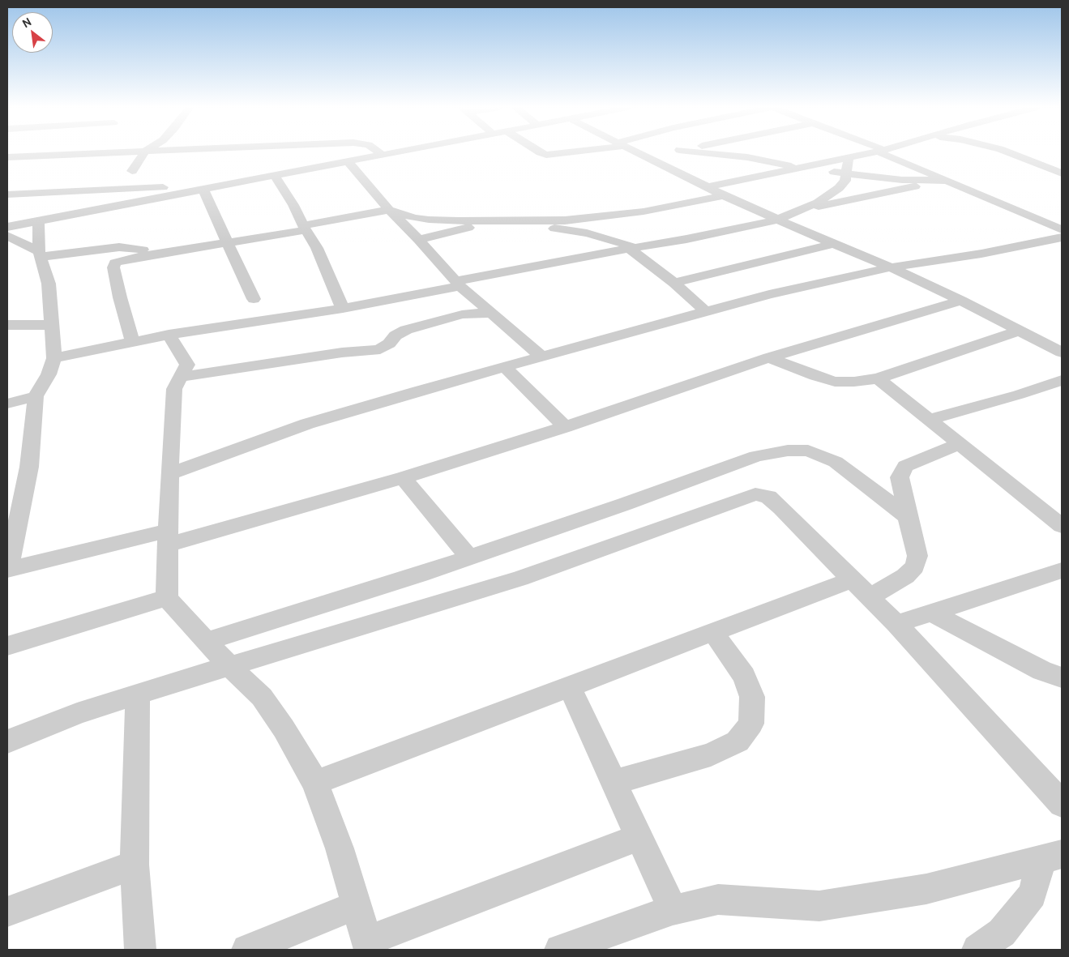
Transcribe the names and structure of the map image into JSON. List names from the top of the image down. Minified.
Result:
{"north":"top left"}
